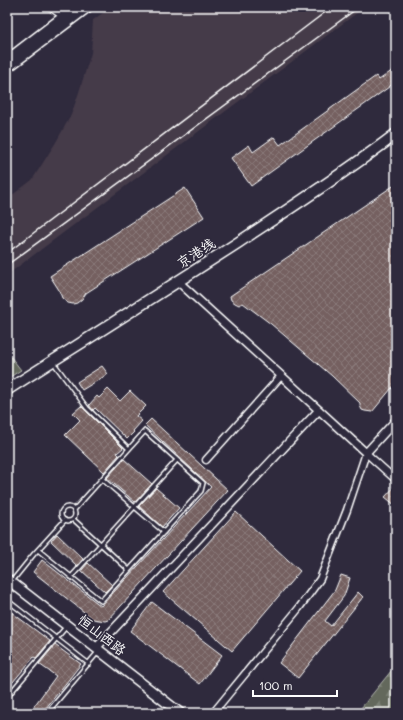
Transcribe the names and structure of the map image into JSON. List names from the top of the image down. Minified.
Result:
{"streets":{"highway":["京港线"],"main road":["恒山西路"]},"scale_bar":"100 m"}
